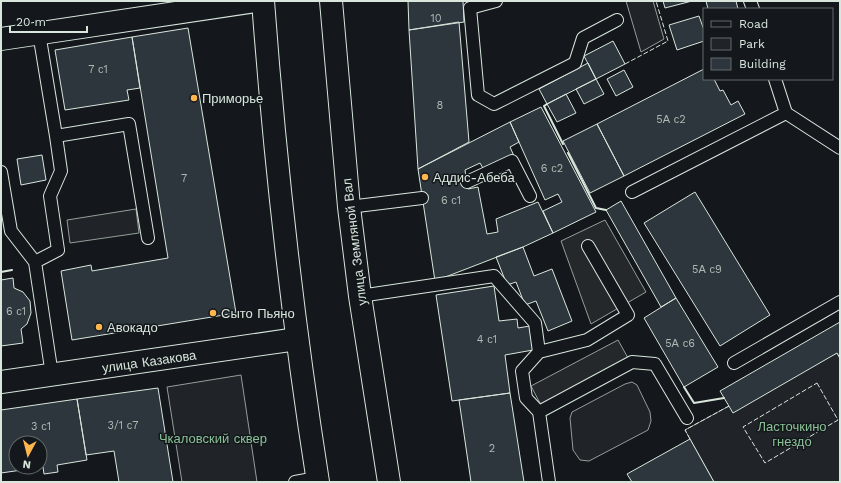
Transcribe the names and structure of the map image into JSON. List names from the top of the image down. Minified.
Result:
{"streets":{"main road":["улица Земляной Вал","улица Казакова"]},"parks":["Ласточкино гнездо","Чкаловский сквер"],"places":["Приморье","Аддис-Абеба","Сыто Пьяно","Авокадо"],"house_numbers":["10","7 с1","8","5А с2","6 с2","7","6 с1","5А с9","6 с1","4 с1","5А с6","3/1 с7","3 с1","2"],"legend":["Road","Park","Building"],"scale_bar":"20 m","north":"bottom"}
